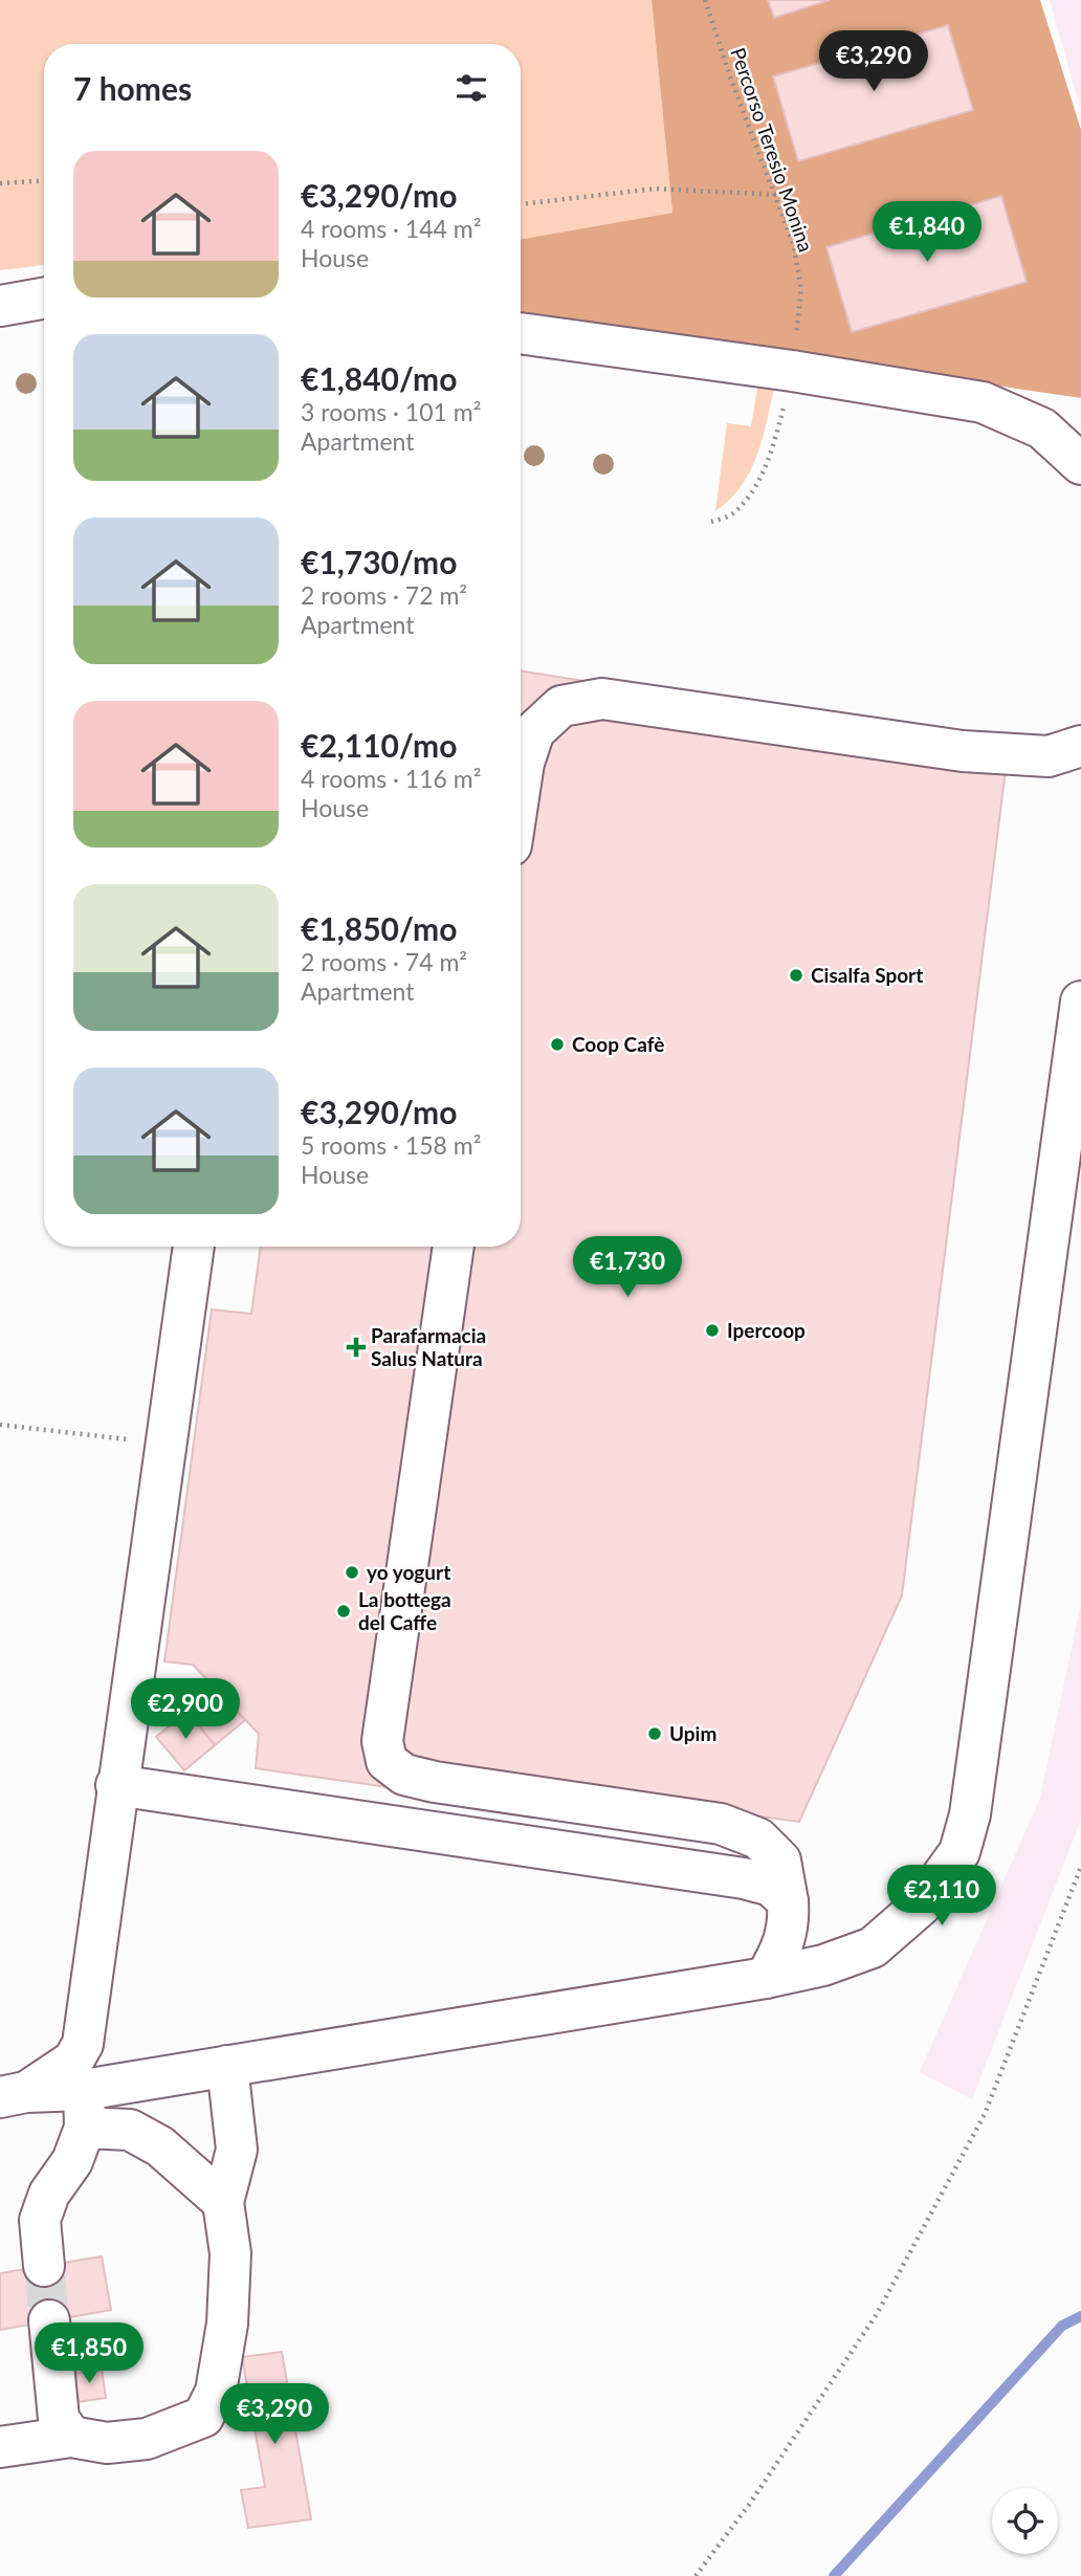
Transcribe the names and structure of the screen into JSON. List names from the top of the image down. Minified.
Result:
{"streets":{"path":["Percorso Teresio Monina"]},"places":{"other":["Cisalfa Sport","Coop Cafè","Ipercoop","yo yogurt","La bottega del Caffe","Upim"],"health":["Parafarmacia Salus Natura"]},"page":{"price":["€3,290","€1,840","€1,730","€2,900","€2,110","€1,850","€3,290"],"heading":"7 homes","list":[{"name":"€3,290/mo","note":"4 rooms · 144 m² · House"},{"name":"€1,840/mo","note":"3 rooms · 101 m² · Apartment"},{"name":"€1,730/mo","note":"2 rooms · 72 m² · Apartment"},{"name":"€2,110/mo","note":"4 rooms · 116 m² · House"},{"name":"€1,850/mo","note":"2 rooms · 74 m² · Apartment"},{"name":"€3,290/mo","note":"5 rooms · 158 m² · House"}]}}
